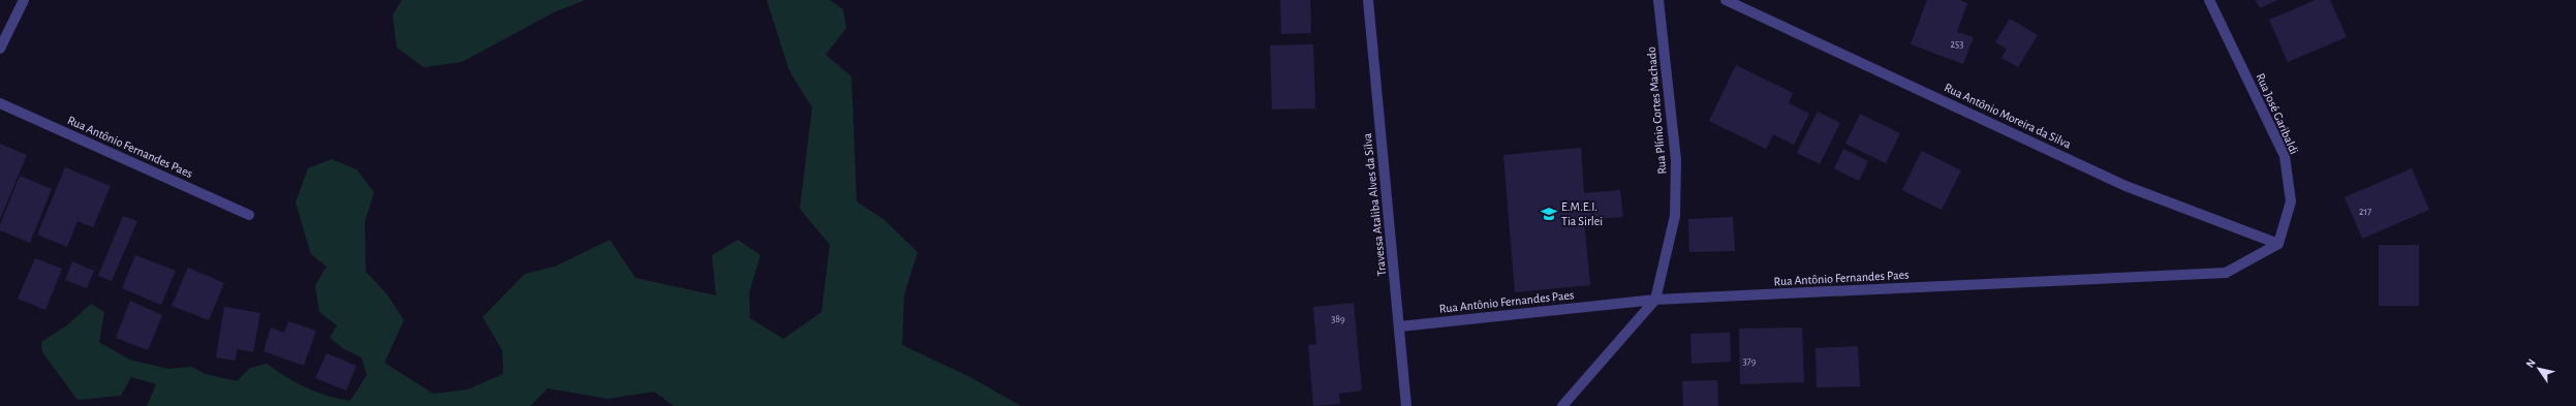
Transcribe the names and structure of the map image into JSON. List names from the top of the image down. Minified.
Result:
{"streets":{"street":["Rua Plínio Cortes Machado","Rua José Garibaldi","Rua Antônio Moreira da Silva","Rua Antônio Fernandes Paes","Travessa Ataliba Alves da Silva"]},"crossings":[["Rua Plínio Cortes Machado","Rua Antônio Fernandes Paes"],["Rua José Garibaldi","Rua Antônio Moreira da Silva"],["Rua José Garibaldi","Rua Antônio Fernandes Paes"],["Rua Antônio Moreira da Silva","Rua Antônio Fernandes Paes"],["Rua Antônio Fernandes Paes","Travessa Ataliba Alves da Silva"]],"places":{"school or university":["E.M.E.I. Tia Sirlei"]},"house_numbers":["253","217","389","379"],"north":"top left"}
